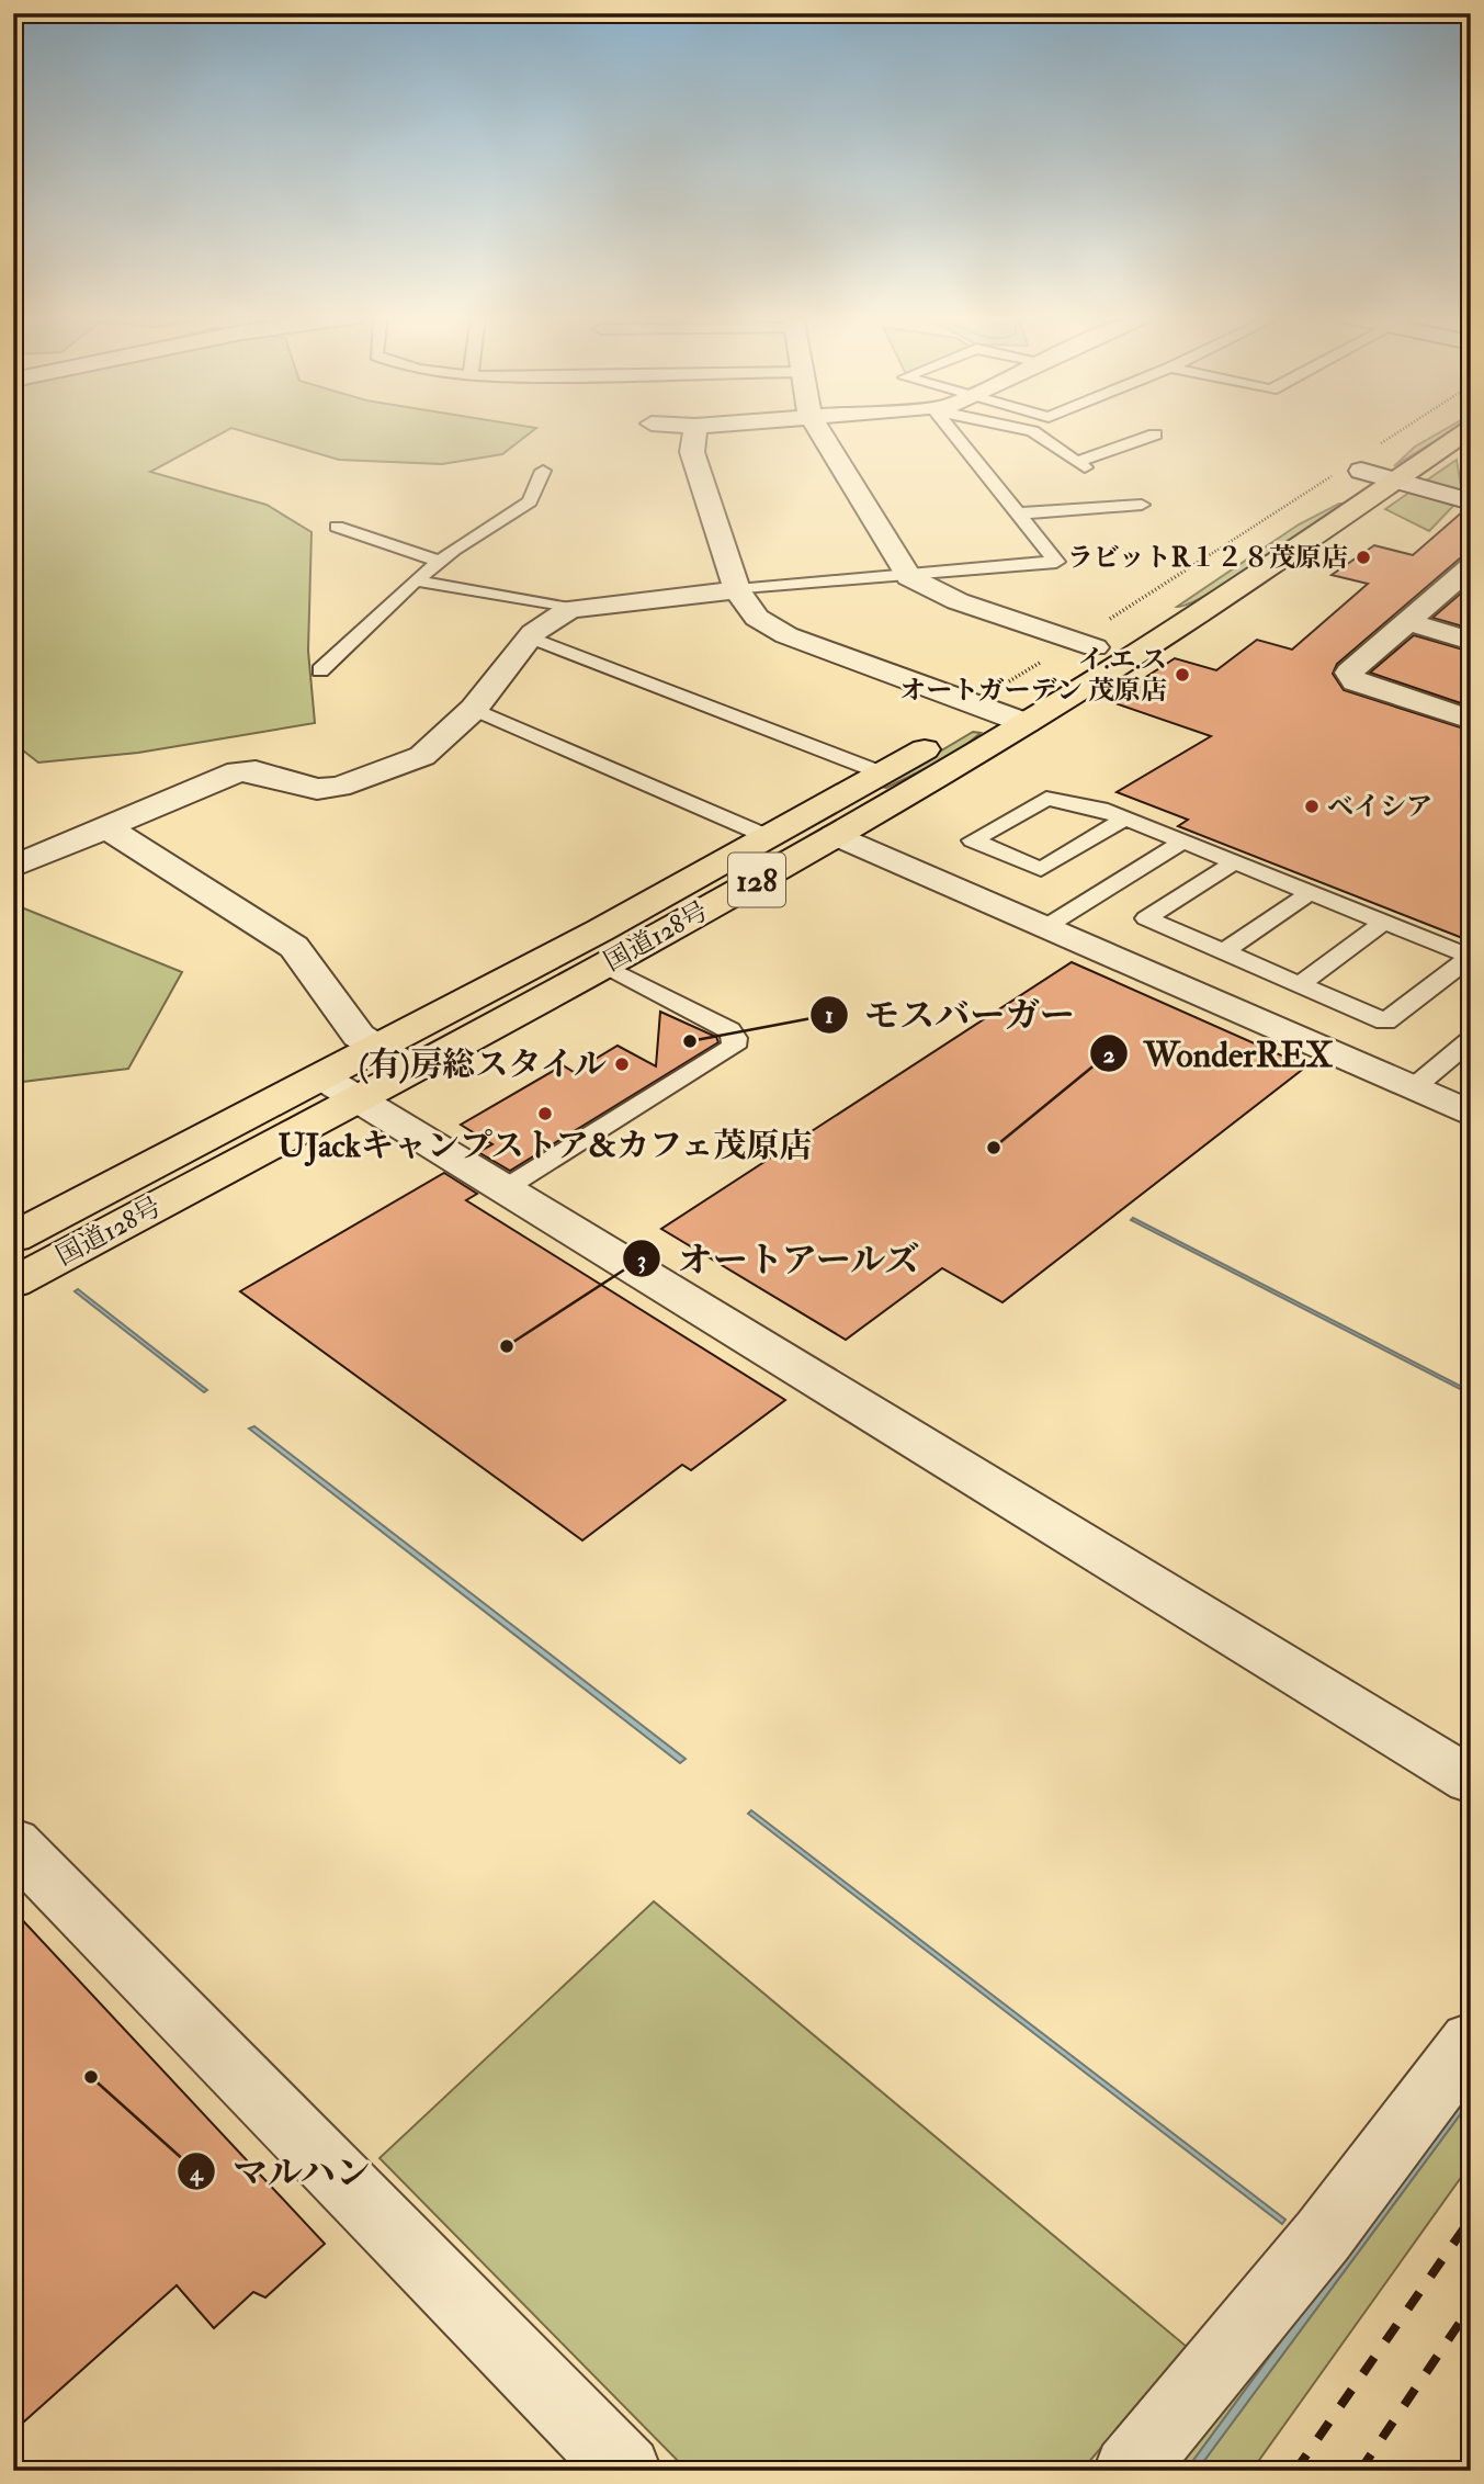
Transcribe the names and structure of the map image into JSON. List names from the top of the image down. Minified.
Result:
{"streets":{"highway":["128","国道128号"]},"places":["ラビットR１２８茂原店","イ.エ.ス オートガーデン 茂原店","ベイシア","モスバーガー","(有)房総スタイル","UJackキャンプストア&カフェ茂原店","WonderREX","オートアールズ","マルハン"]}
